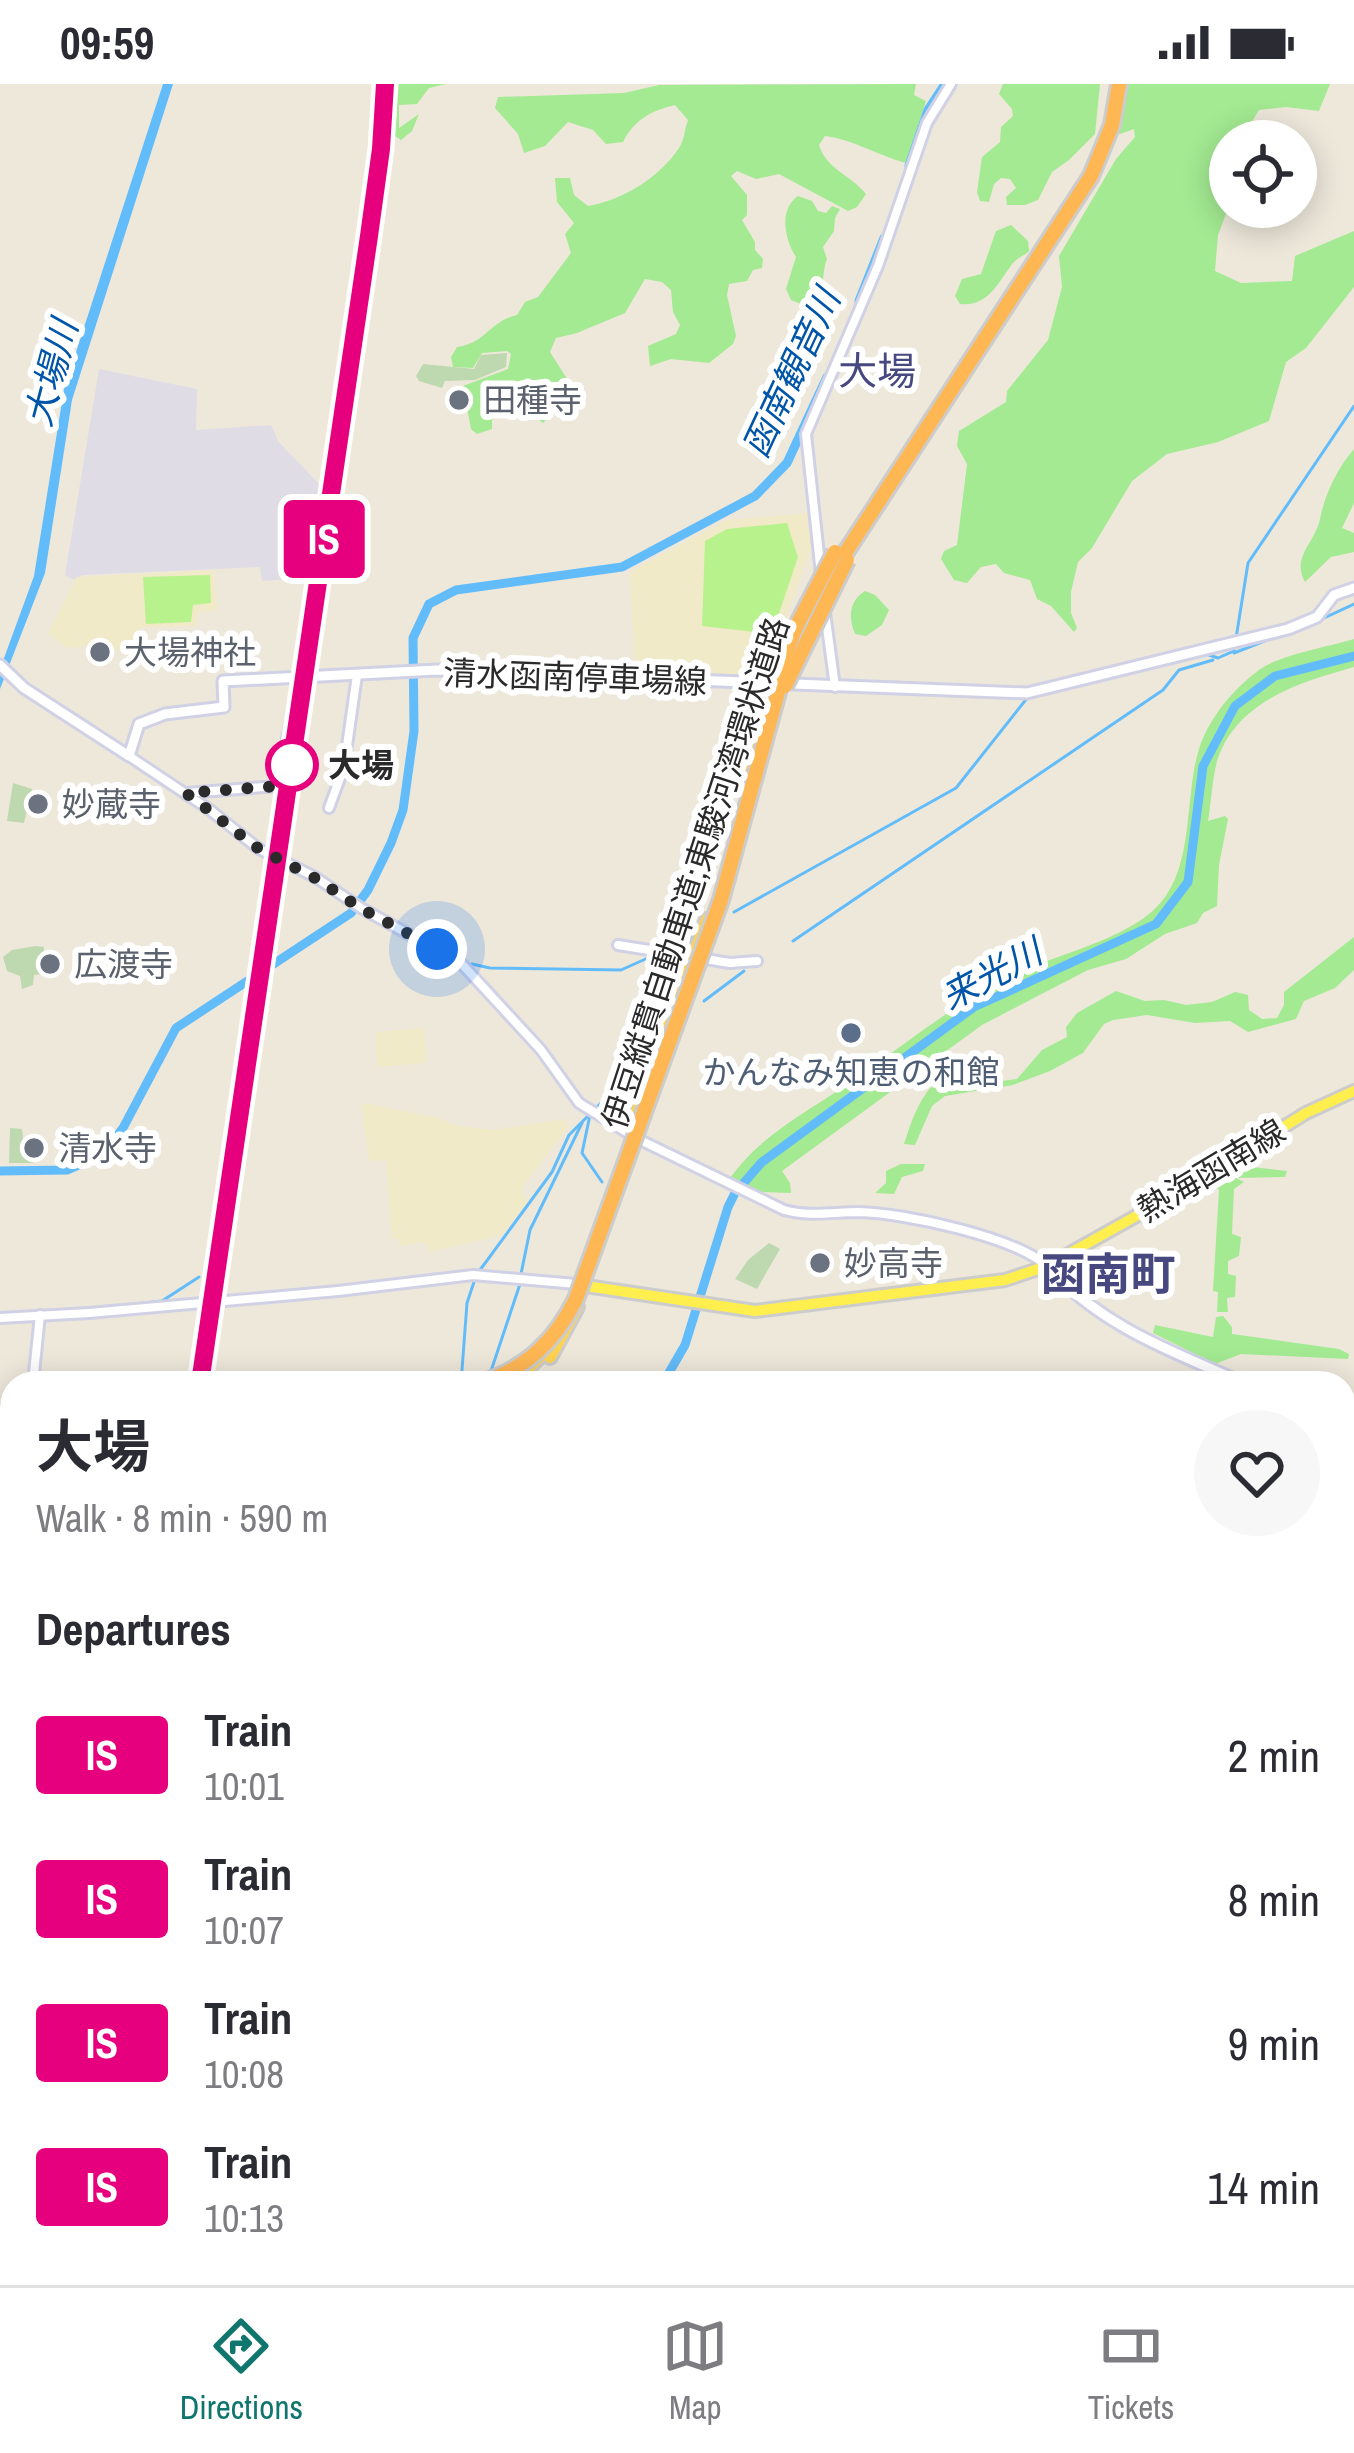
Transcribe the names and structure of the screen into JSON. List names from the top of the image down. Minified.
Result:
{"streets":{"highway":["伊豆縦貫自動車道;東駿河湾環状道路"],"main road":["清水函南停車場線","熱海函南線"]},"districts":["大場","函南町"],"water":["大場川","函南観音川","来光川"],"places":["田種寺","大場神社","大場","妙蔵寺","広渡寺","かんなみ知恵の和館","清水寺","妙高寺"],"page":{"status":"09:59","on_map":"IS","heading":[["大場","Walk · 8 min · 590 m"],"Departures"],"list":[{"mark":"IS","name":"Train","note":"10:01","value":"2 min"},{"mark":"IS","name":"Train","note":"10:07","value":"8 min"},{"mark":"IS","name":"Train","note":"10:08","value":"9 min"},{"mark":"IS","name":"Train","note":"10:13","value":"14 min"}],"tabs":["Directions","Map","Tickets"]}}
